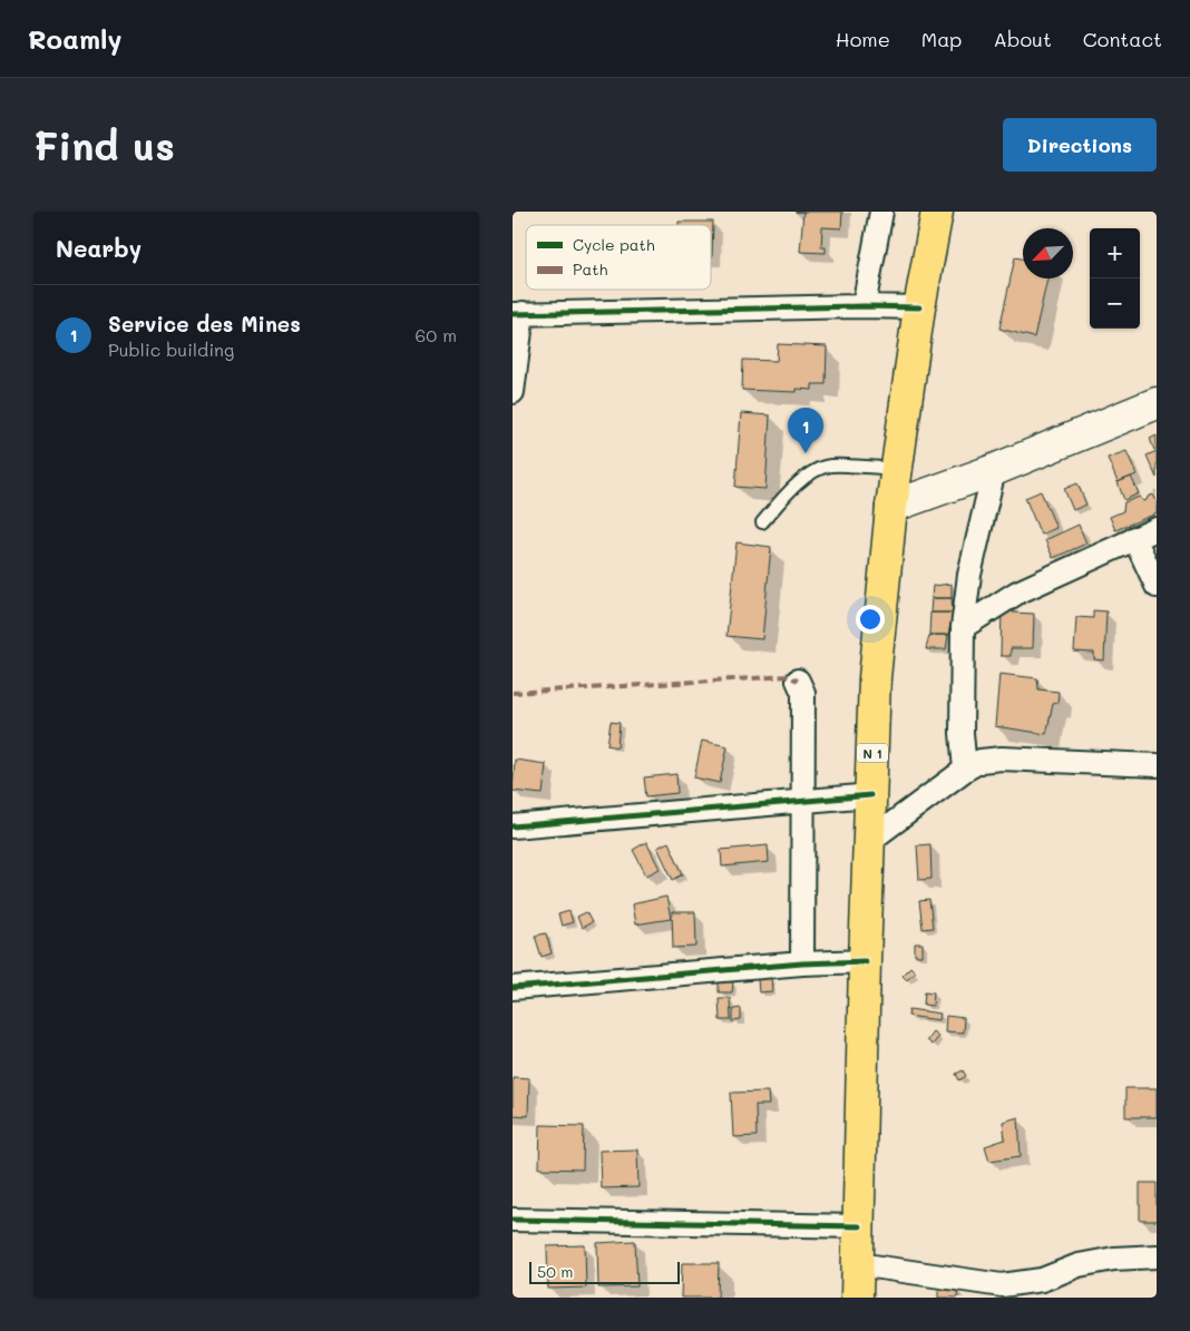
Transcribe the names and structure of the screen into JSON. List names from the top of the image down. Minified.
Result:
{"streets":{"highway":["N 1"]},"legend":["Cycle path","Path"],"scale_bar":"50 m","north":"bottom left","page":{"header":"Roamly","nav":["Home","Map","About","Contact"],"buttons":"Directions","title":"Find us","heading":"Nearby","map_buttons":["+","−"],"list":[{"mark":"1","name":"Service des Mines","note":"Public building","value":"60 m"}],"pins":"1","scale":"50 m"}}
